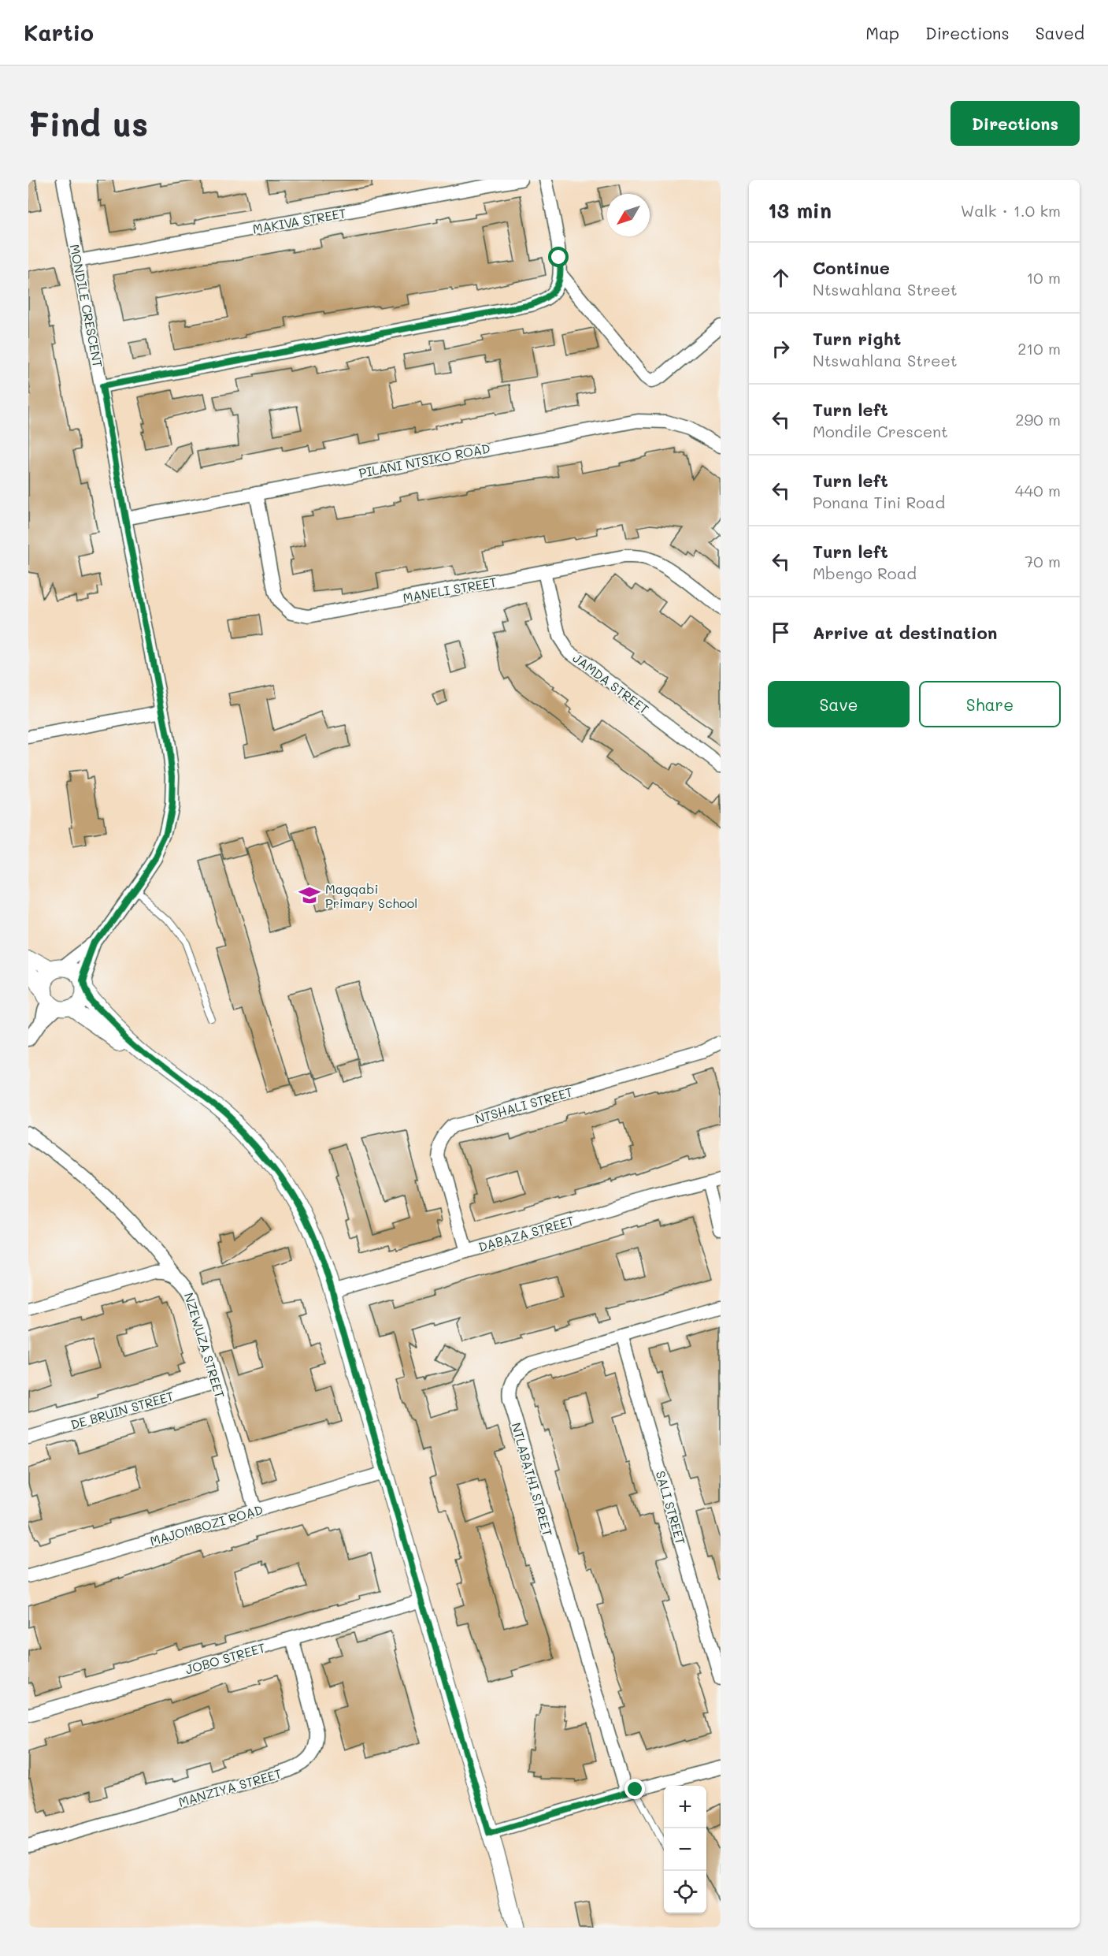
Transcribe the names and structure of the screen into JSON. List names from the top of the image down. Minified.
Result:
{"streets":{"street":["MAKIVA STREET","MONDILE CRESCENT","PILANI NTSIKO ROAD","MANELI STREET","JAMDA STREET","NTSHALI STREET","DABAZA STREET","NZEWUZA STREET","DE BRUIN STREET","NTLABATHI STREET","SALI STREET","MAJOMBOZI ROAD","JOBO STREET","MANZIYA STREET"]},"crossings":[["MAKIVA STREET","MONDILE CRESCENT"],["MONDILE CRESCENT","PILANI NTSIKO ROAD"],["PILANI NTSIKO ROAD","MANELI STREET"],["MANELI STREET","JAMDA STREET"],["NTSHALI STREET","DABAZA STREET"],["NZEWUZA STREET","DE BRUIN STREET"],["NZEWUZA STREET","MAJOMBOZI ROAD"],["NTLABATHI STREET","SALI STREET"],["JOBO STREET","MANZIYA STREET"]],"places":{"school or university":["Magqabi Primary School"]},"north":"bottom left","page":{"header":"Kartio","nav":["Map","Directions","Saved"],"buttons":["Directions",["Save","Share"]],"title":"Find us","heading":["13 min","Walk · 1.0 km"],"list":[["Continue","Ntswahlana Street","10 m"],["Turn right","Ntswahlana Street","210 m"],["Turn left","Mondile Crescent","290 m"],["Turn left","Ponana Tini Road","440 m"],["Turn left","Mbengo Road","70 m"],"Arrive at destination"],"map_buttons":["+","−"]}}
